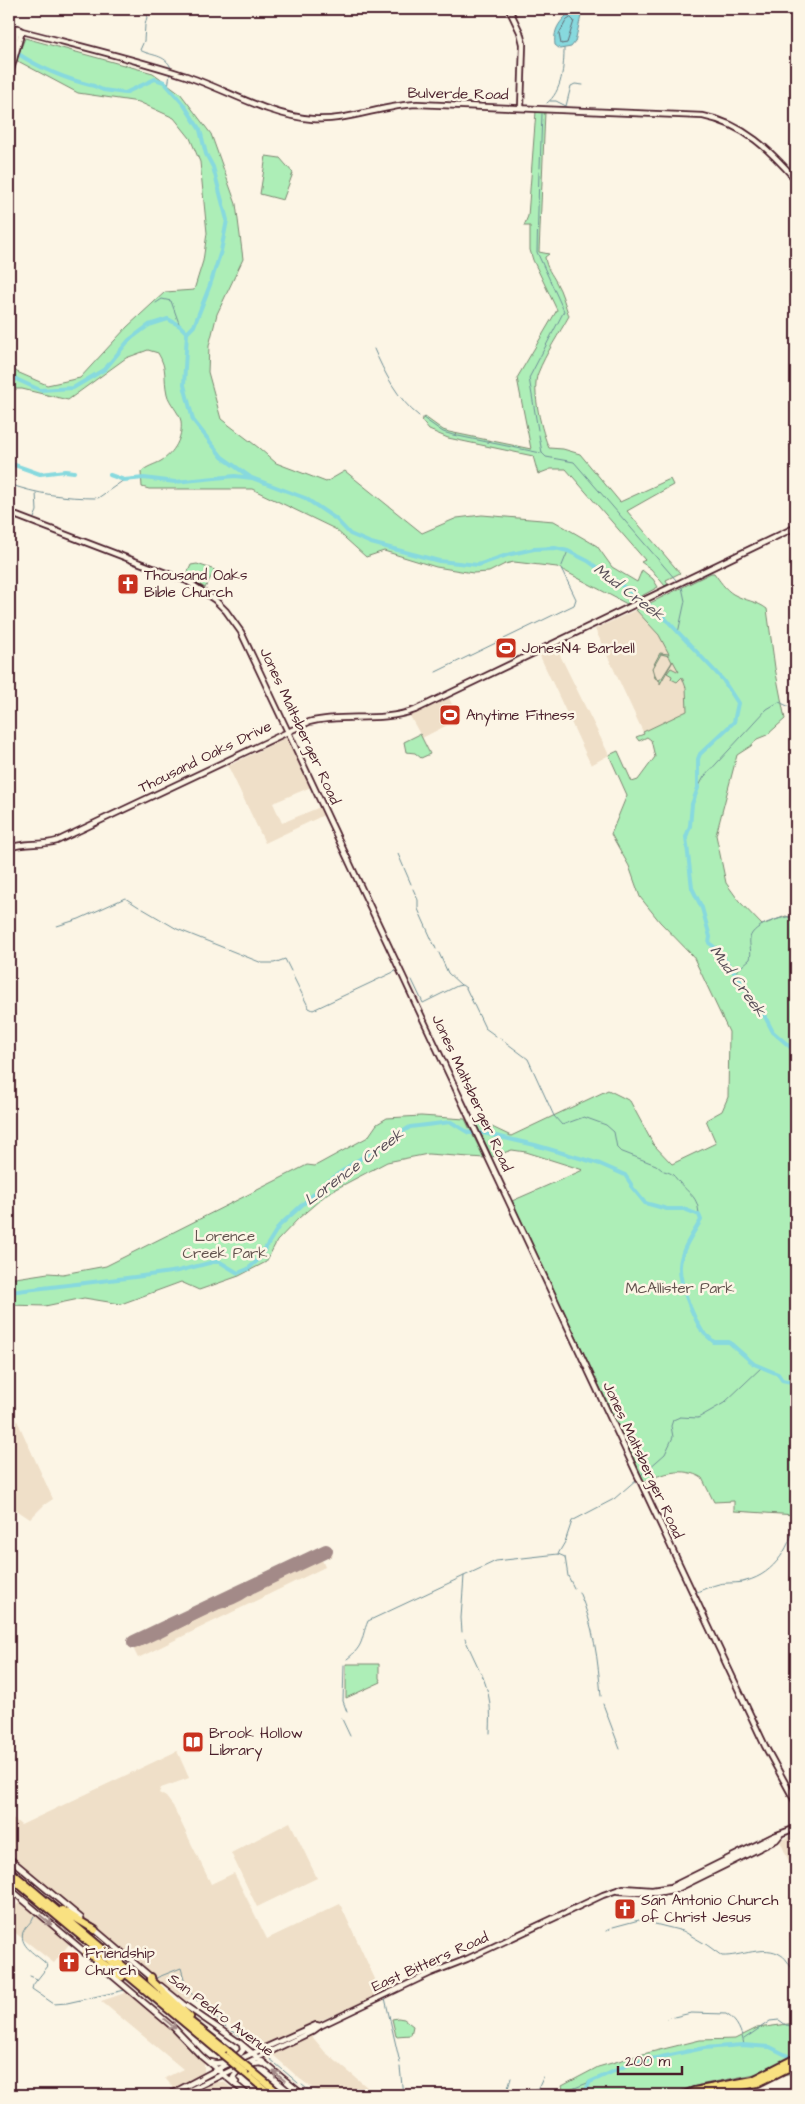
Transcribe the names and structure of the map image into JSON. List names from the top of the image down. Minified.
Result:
{"streets":{"main road":["Bulverde Road","Jones Maltsberger Road","Thousand Oaks Drive","East Bitters Road","San Pedro Avenue"]},"crossings":[["Jones Maltsberger Road","Thousand Oaks Drive"],["East Bitters Road","San Pedro Avenue"]],"water":["Mud Creek","Lorence Creek"],"parks":["Lorence Creek Park","McAllister Park"],"places":{"church":["Thousand Oaks Bible Church","San Antonio Church of Christ Jesus","Friendship Church"],"sports":["JonesN4 Barbell","Anytime Fitness"],"library":["Brook Hollow Library"]},"scale_bar":"200 m"}
